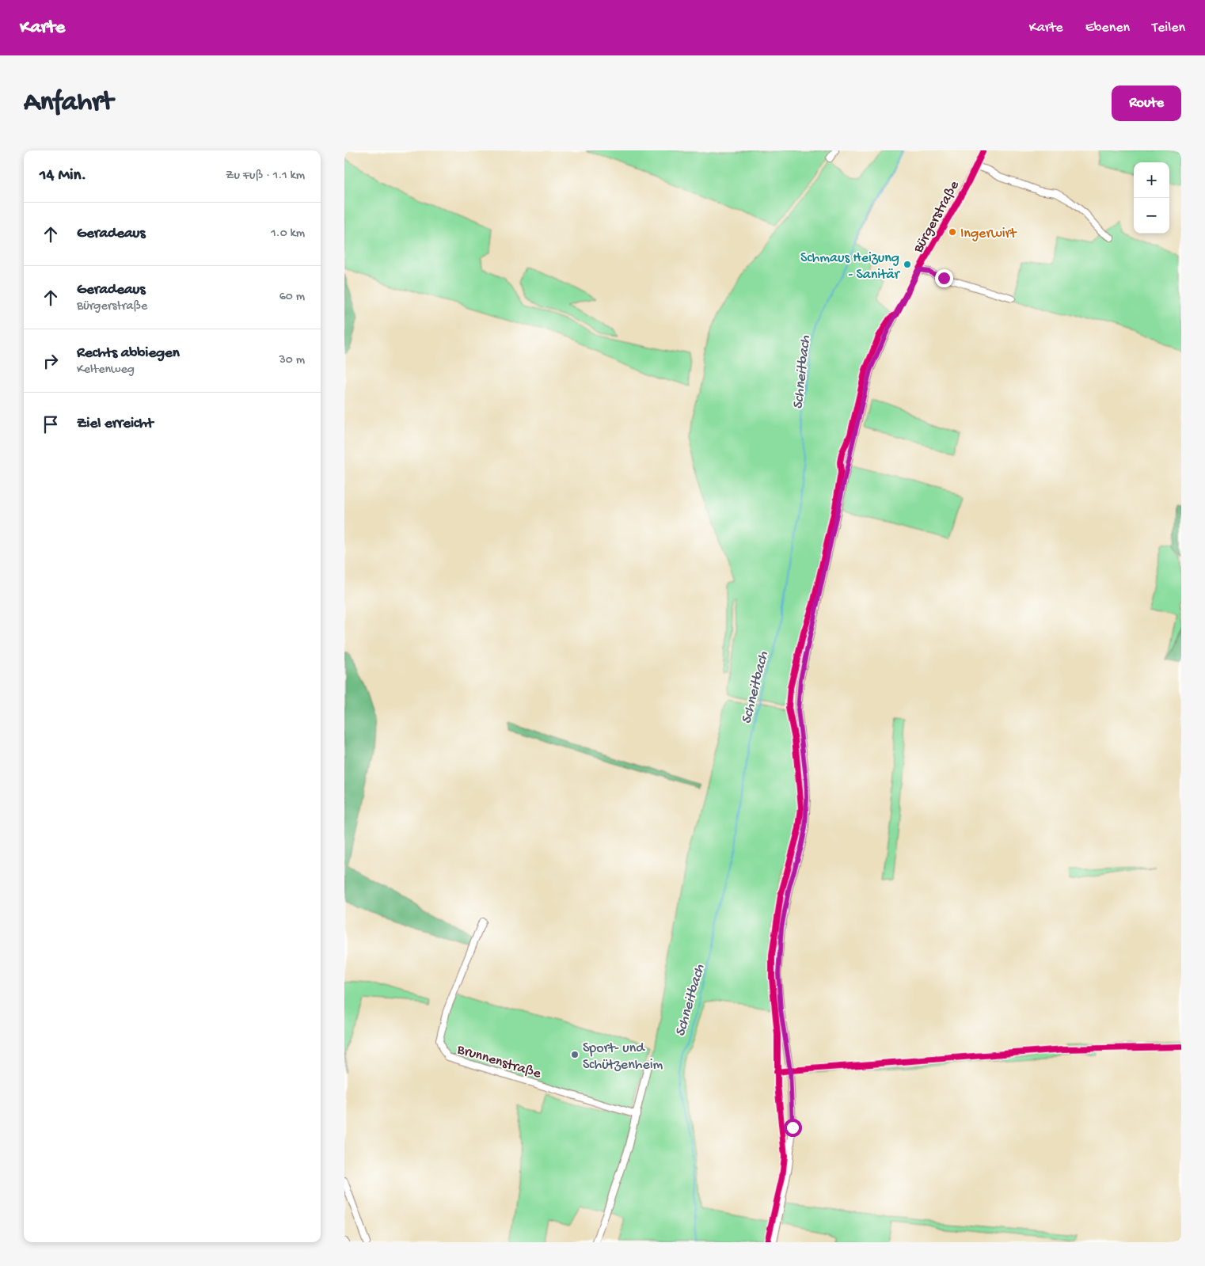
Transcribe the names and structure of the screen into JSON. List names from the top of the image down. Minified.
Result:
{"streets":{"street":["Bürgerstraße","Brunnenstraße"]},"water":["Schneitbach"],"places":["Ingerwirt","Schmaus Heizung - Sanitär","Sport- und Schützenheim"],"page":{"header":"Karte","nav":["Karte","Ebenen","Teilen"],"buttons":"Route","title":"Anfahrt","heading":["14 Min.","Zu Fuß · 1.1 km"],"map_buttons":["+","−"],"list":[["Geradeaus","1.0 km"],["Geradeaus","Bürgerstraße","60 m"],["Rechts abbiegen","Keltenweg","30 m"],"Ziel erreicht"]}}
